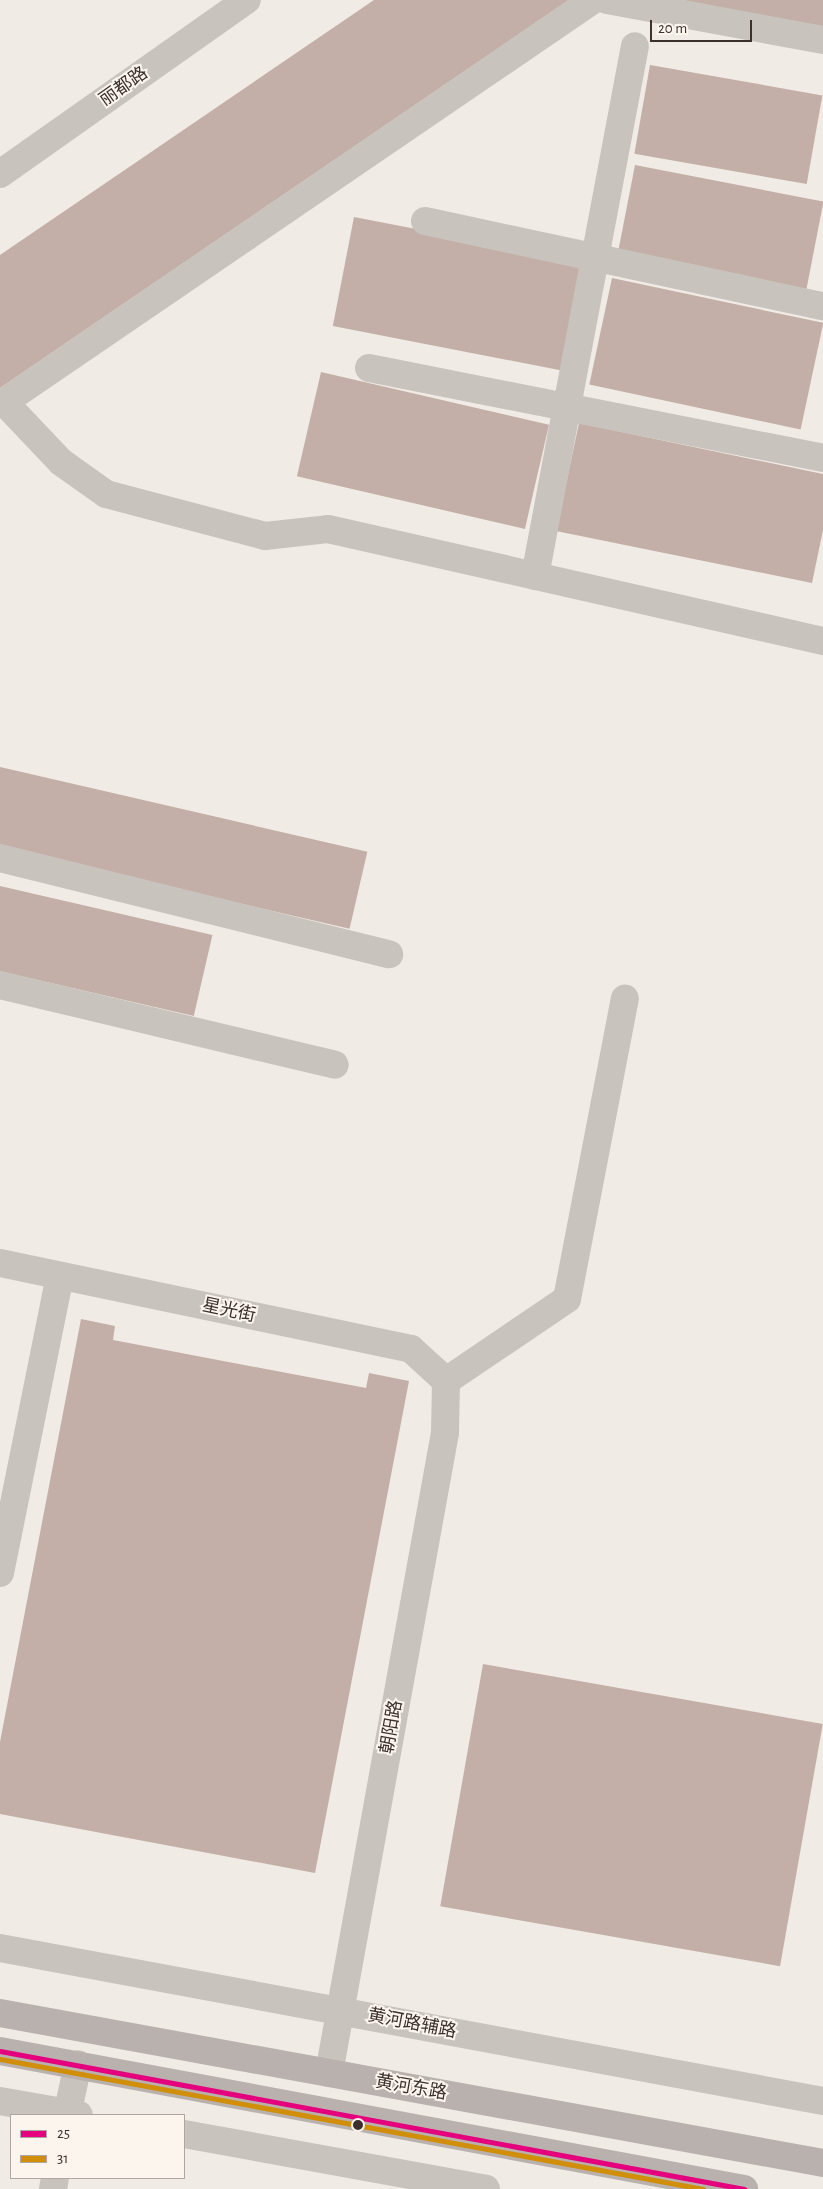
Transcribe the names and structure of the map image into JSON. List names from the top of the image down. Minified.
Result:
{"streets":{"main road":["黄河东路"],"street":["丽都路","星光街","朝阳路","黄河路辅路"]},"crossings":[["星光街","朝阳路"],["朝阳路","黄河路辅路"],["朝阳路","黄河东路"]],"lines":["transit line 25","transit line 31"],"legend":["25","31"],"scale_bar":"20 m"}
